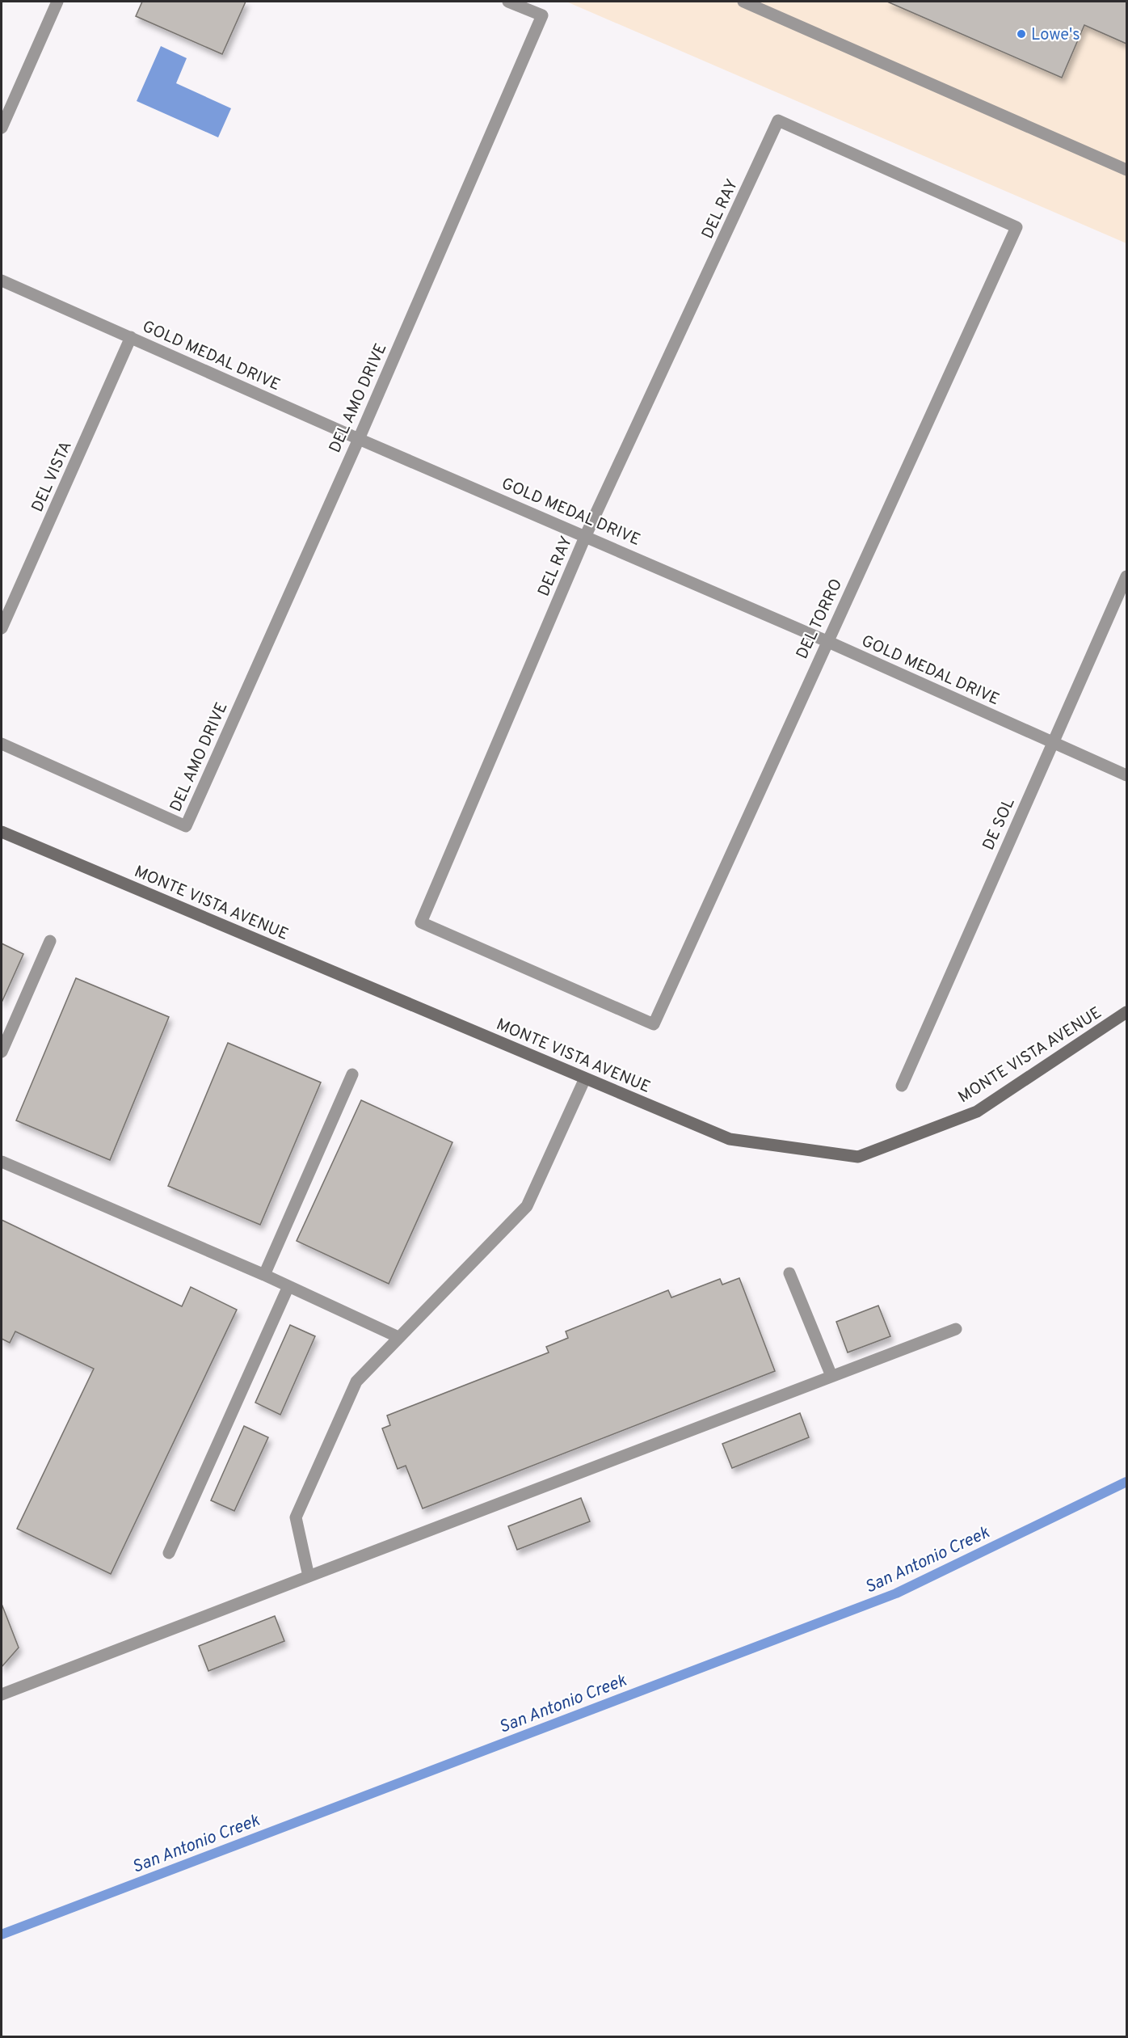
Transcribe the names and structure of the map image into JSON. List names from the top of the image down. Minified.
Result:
{"streets":{"street":["DEL RAY","GOLD MEDAL DRIVE","DEL AMO DRIVE","DEL VISTA","DEL TORRO","DE SOL","MONTE VISTA AVENUE"]},"crossings":[["DEL RAY","GOLD MEDAL DRIVE"],["DEL RAY","DEL TORRO"],["GOLD MEDAL DRIVE","DEL AMO DRIVE"],["GOLD MEDAL DRIVE","DEL VISTA"],["GOLD MEDAL DRIVE","DEL TORRO"],["GOLD MEDAL DRIVE","DE SOL"]],"water":["San Antonio Creek"],"places":["Lowe's"]}
